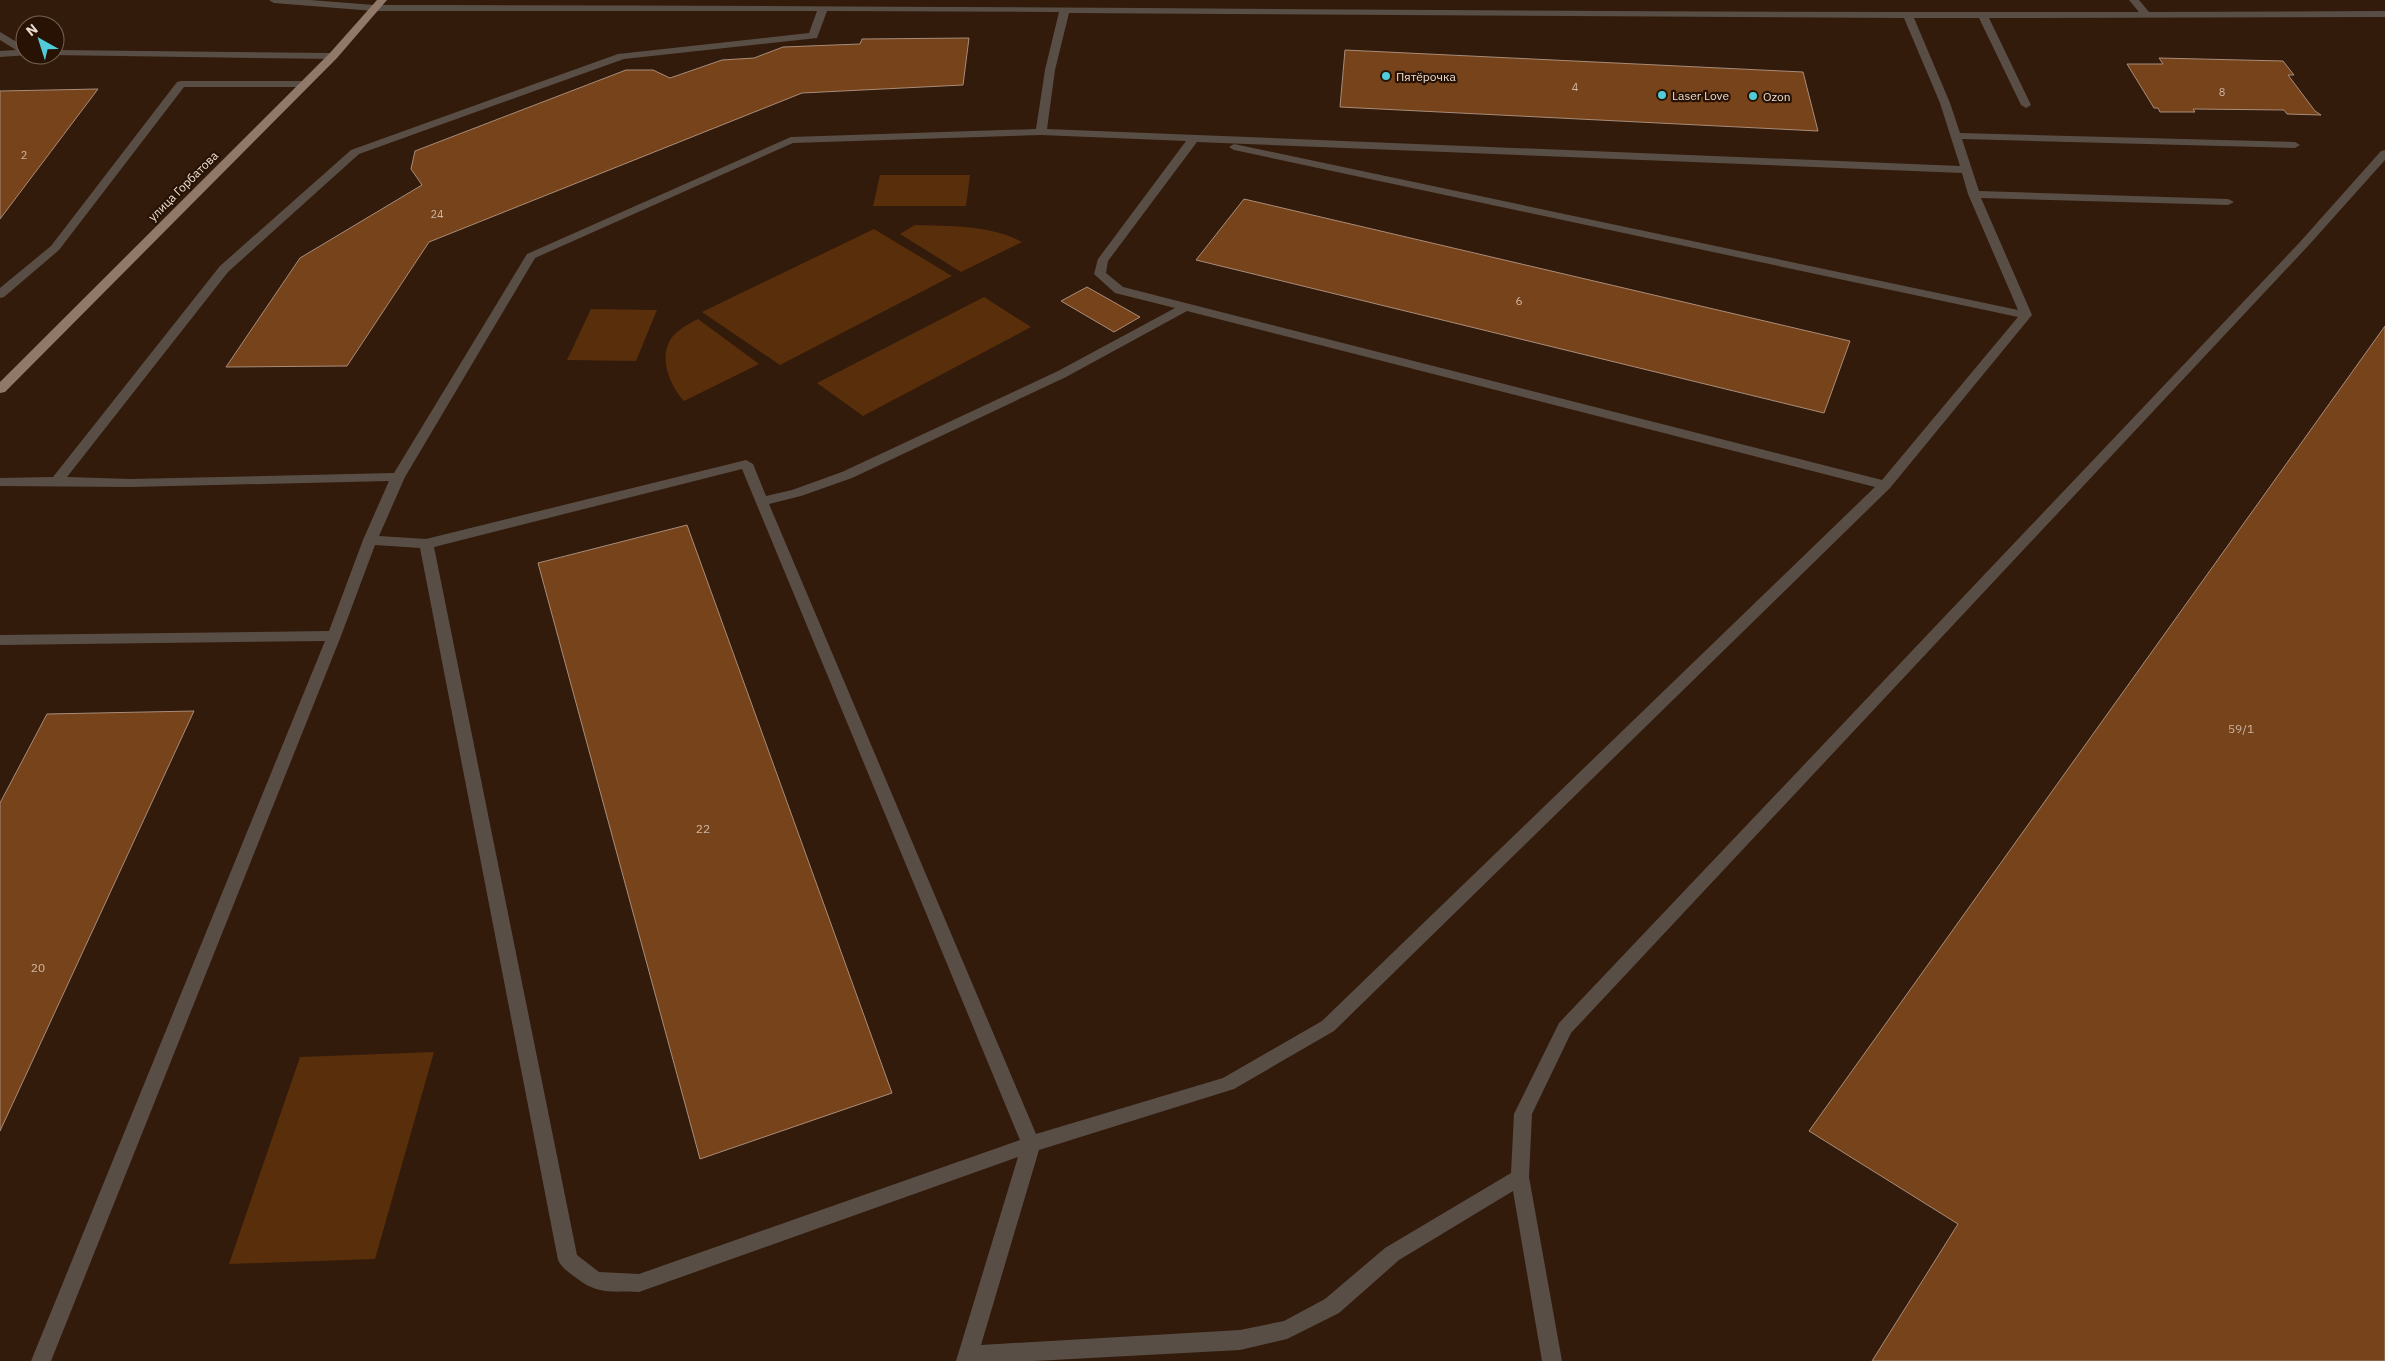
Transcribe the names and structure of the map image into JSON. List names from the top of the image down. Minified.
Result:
{"streets":{"main road":["улица Горбатова"]},"places":["Пятёрочка","Laser Love","Ozon"],"house_numbers":["4","8","2","24","6","59/1","22","20"],"north":"top left"}
